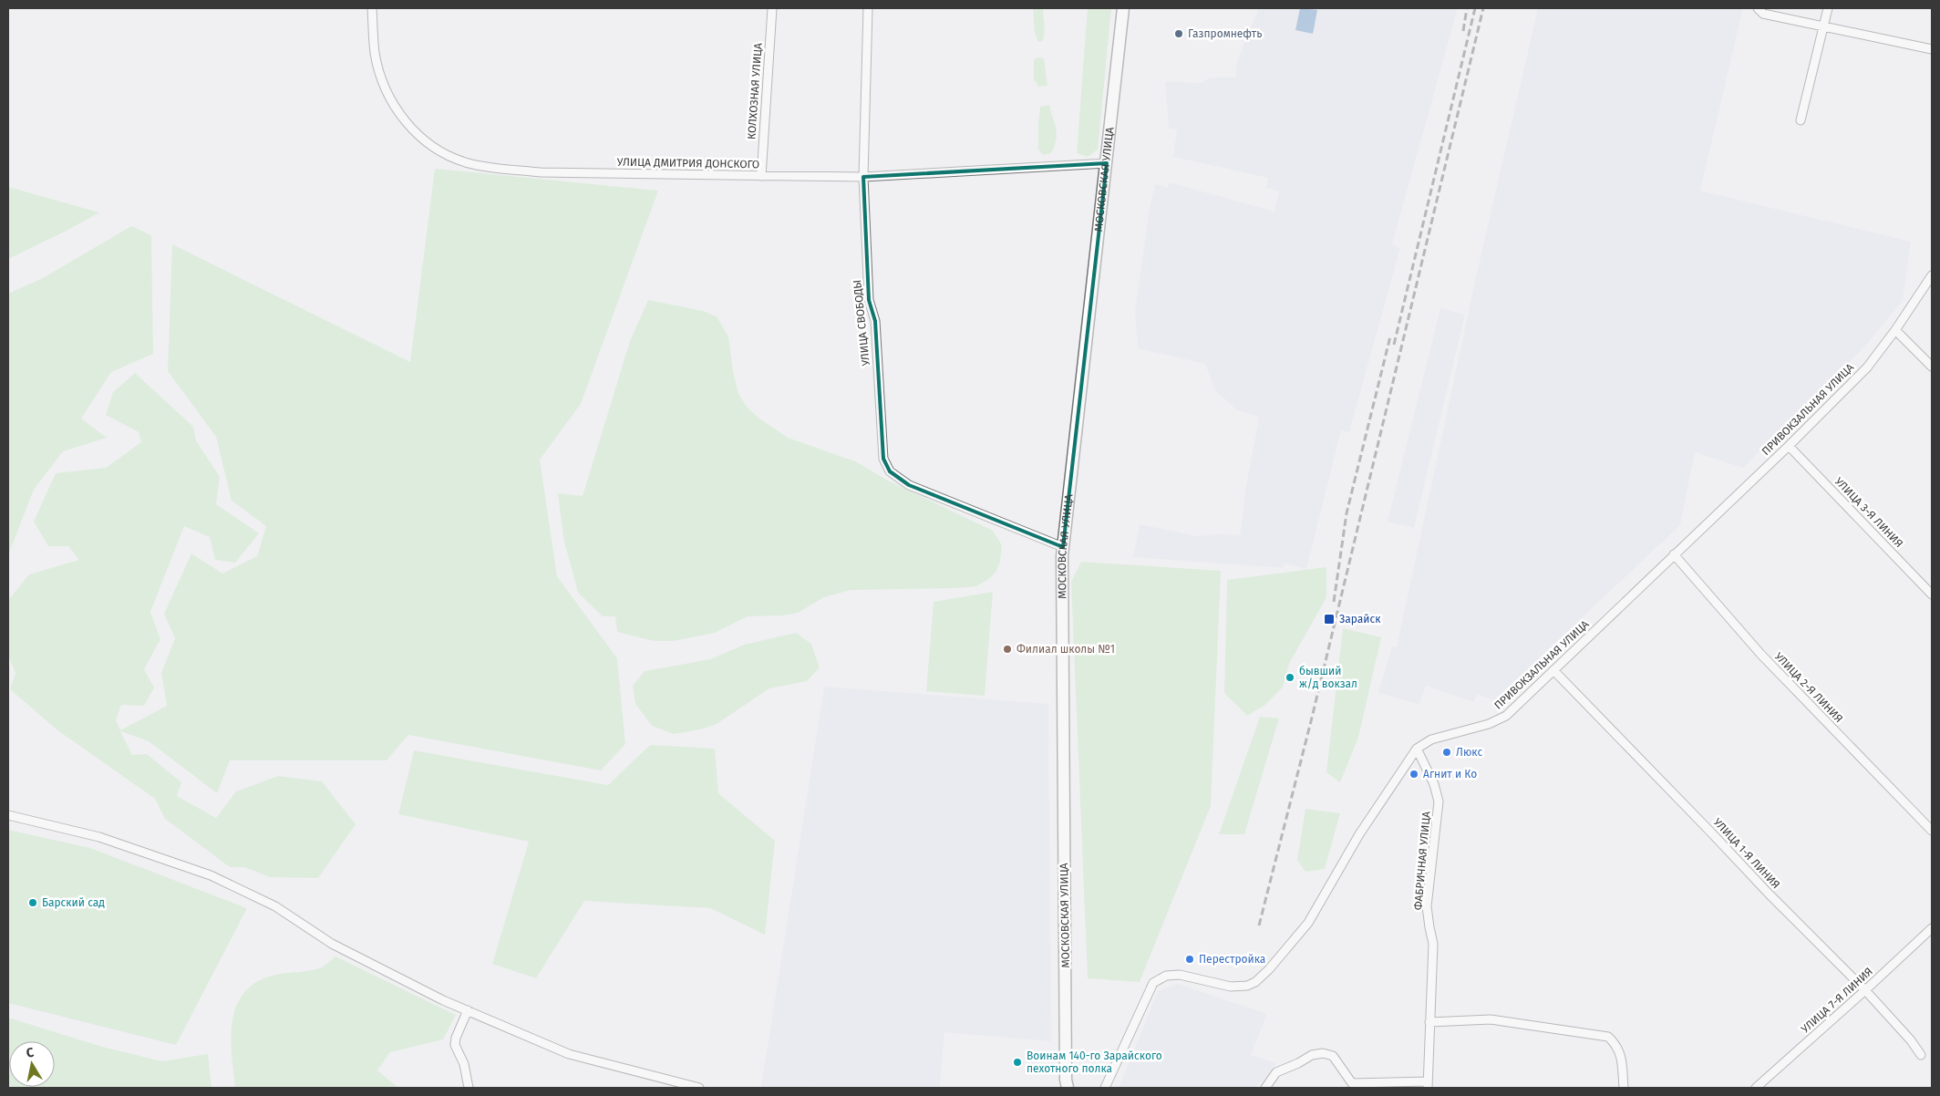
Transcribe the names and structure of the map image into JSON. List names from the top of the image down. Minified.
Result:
{"streets":{"main road":["МОСКОВСКАЯ УЛИЦА"],"street":["КОЛХОЗНАЯ УЛИЦА","УЛИЦА ДМИТРИЯ ДОНСКОГО","УЛИЦА СВОБОДЫ","ПРИВОКЗАЛЬНАЯ УЛИЦА","УЛИЦА 3-Я ЛИНИЯ","УЛИЦА 2-Я ЛИНИЯ","УЛИЦА 1-Я ЛИНИЯ","ФАБРИЧНАЯ УЛИЦА","УЛИЦА 7-Я ЛИНИЯ"]},"crossings":[["КОЛХОЗНАЯ УЛИЦА","УЛИЦА ДМИТРИЯ ДОНСКОГО"],["УЛИЦА ДМИТРИЯ ДОНСКОГО","МОСКОВСКАЯ УЛИЦА"],["УЛИЦА ДМИТРИЯ ДОНСКОГО","УЛИЦА СВОБОДЫ"],["МОСКОВСКАЯ УЛИЦА","УЛИЦА СВОБОДЫ"],["ПРИВОКЗАЛЬНАЯ УЛИЦА","УЛИЦА 3-Я ЛИНИЯ"],["ПРИВОКЗАЛЬНАЯ УЛИЦА","УЛИЦА 2-Я ЛИНИЯ"],["ПРИВОКЗАЛЬНАЯ УЛИЦА","УЛИЦА 1-Я ЛИНИЯ"],["ПРИВОКЗАЛЬНАЯ УЛИЦА","ФАБРИЧНАЯ УЛИЦА"],["УЛИЦА 1-Я ЛИНИЯ","УЛИЦА 7-Я ЛИНИЯ"]],"places":{"other":["Газпромнефть","Филиал школы №1","бывший ж/д вокзал","Люкс","Агнит и Ко","Барский сад","Перестройка","Воинам 140-го Зарайского пехотного полка"],"transit":["Зарайск"]},"north":"top"}
